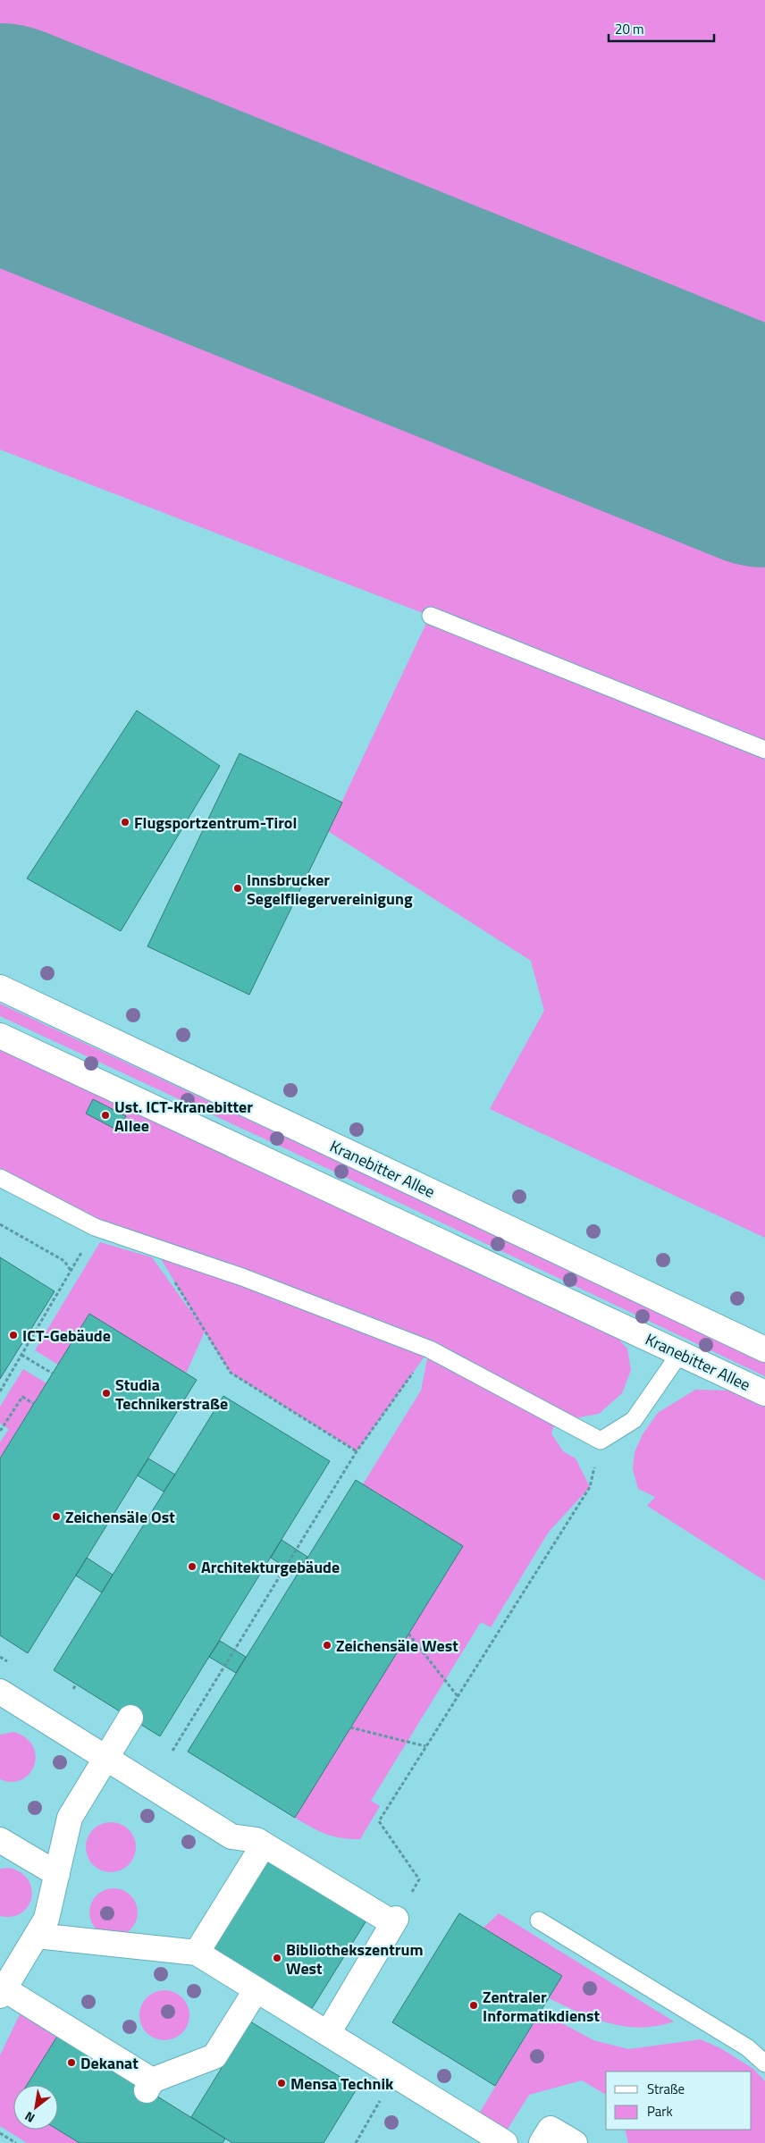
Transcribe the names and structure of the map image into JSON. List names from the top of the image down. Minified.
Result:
{"streets":{"street":["Kranebitter Allee"]},"places":["Flugsportzentrum-Tirol","Innsbrucker Segelfliegervereinigung","Ust. ICT-Kranebitter Allee","ICT-Gebäude","Studia Technikerstraße","Zeichensäle Ost","Architekturgebäude","Zeichensäle West","Bibliothekszentrum West","Zentraler Informatikdienst","Dekanat","Mensa Technik"],"legend":["Straße","Park"],"scale_bar":"20 m","north":"bottom left"}
